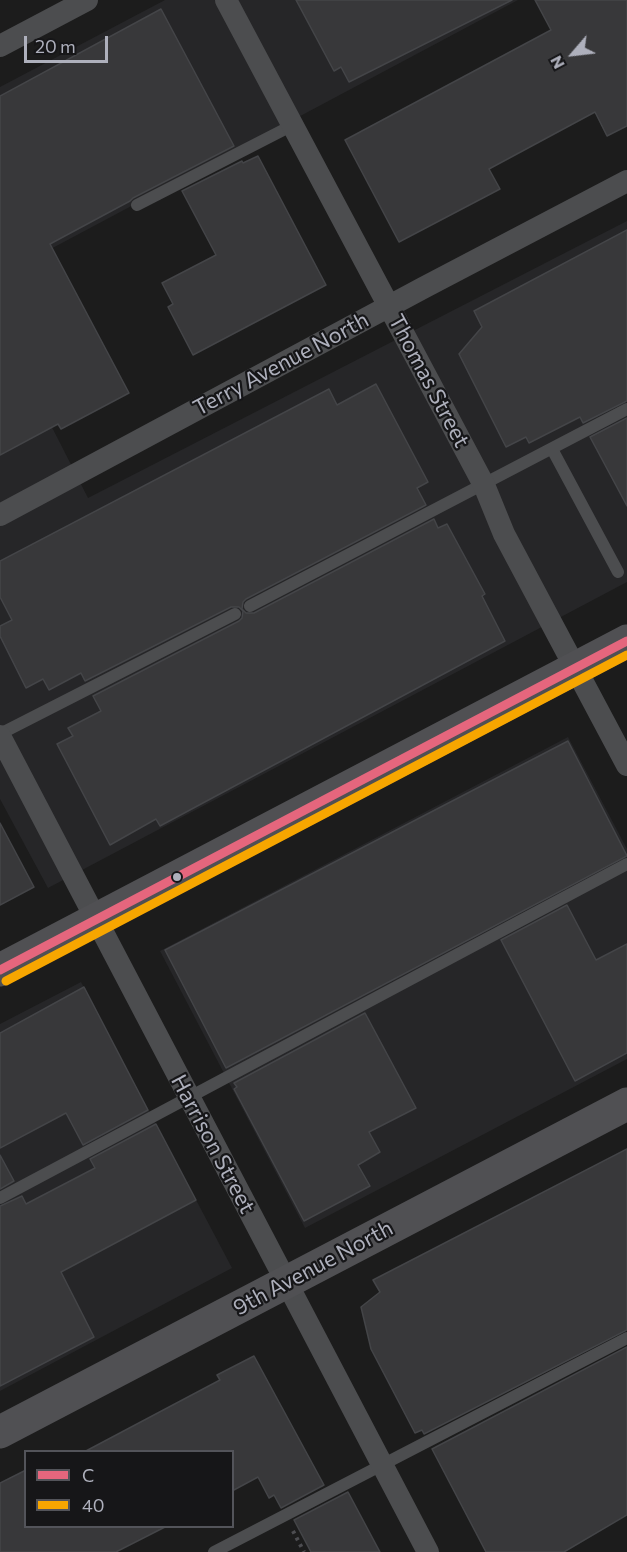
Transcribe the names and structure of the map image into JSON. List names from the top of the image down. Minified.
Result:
{"streets":{"main road":["9th Avenue North"],"street":["Terry Avenue North","Thomas Street","Harrison Street"]},"crossings":[["Terry Avenue North","Thomas Street"],["Harrison Street","9th Avenue North"]],"lines":["transit line C","transit line 40"],"legend":["C","40"],"scale_bar":"20 m","north":"bottom left"}
